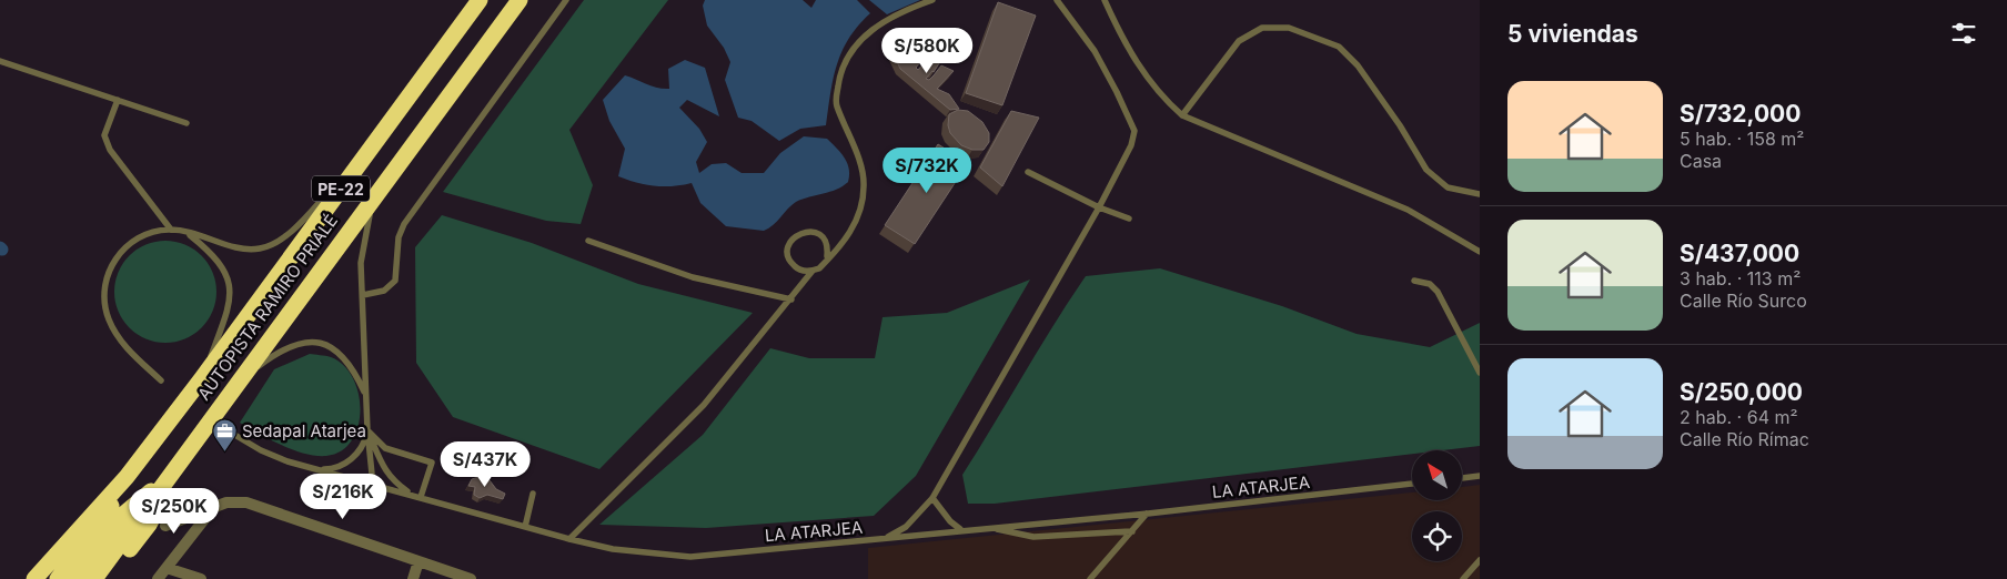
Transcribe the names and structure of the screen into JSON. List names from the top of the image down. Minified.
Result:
{"streets":{"highway":["PE-22","AUTOPISTA RAMIRO PRIALÉ"],"lane":["LA ATARJEA"]},"places":{"office":["Sedapal Atarjea"]},"north":"top left","page":{"heading":"5 viviendas","price":["S/580K","S/732K","S/437K","S/216K","S/250K"],"list":[{"name":"S/732,000","note":"5 hab. · 158 m² · Casa"},{"name":"S/437,000","note":"3 hab. · 113 m² · Calle Río Surco"},{"name":"S/250,000","note":"2 hab. · 64 m² · Calle Río Rímac"}]}}
